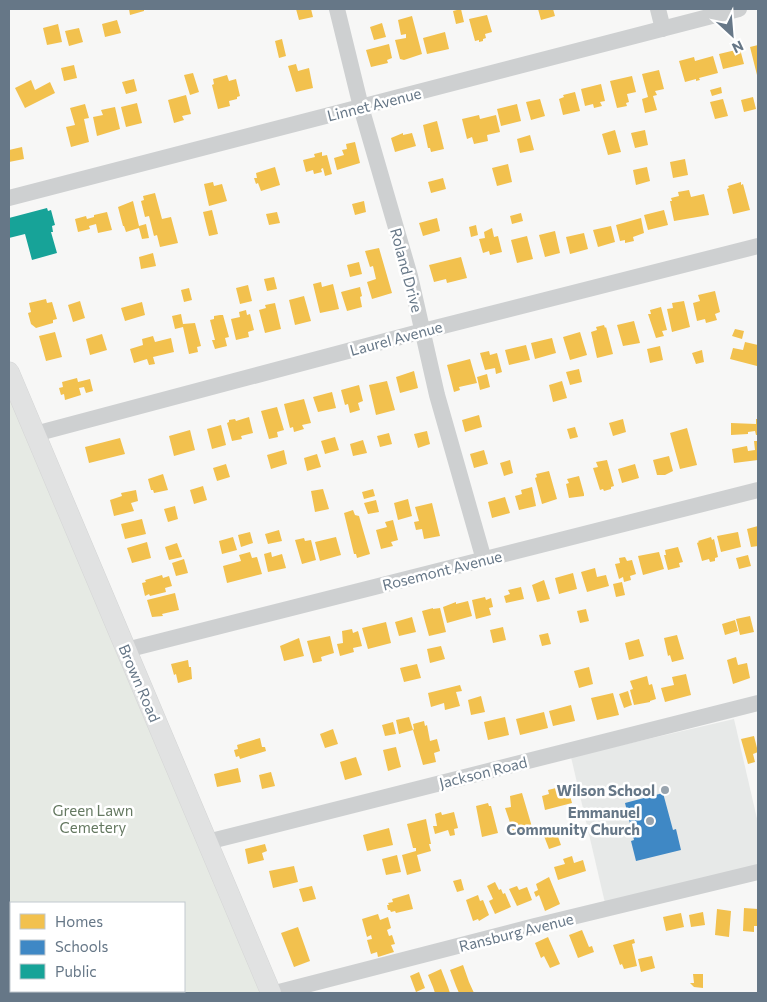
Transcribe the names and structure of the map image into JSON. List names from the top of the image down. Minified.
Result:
{"streets":{"main road":["Brown Road"],"street":["Linnet Avenue","Roland Drive","Laurel Avenue","Rosemont Avenue","Jackson Road","Ransburg Avenue"]},"crossings":[["Linnet Avenue","Roland Drive"],["Roland Drive","Laurel Avenue"],["Roland Drive","Rosemont Avenue"],["Laurel Avenue","Brown Road"],["Rosemont Avenue","Brown Road"],["Brown Road","Jackson Road"]],"parks":["Green Lawn Cemetery"],"places":["Wilson School","Emmanuel Community Church"],"legend":["Homes","Schools","Public"],"north":"bottom right"}
